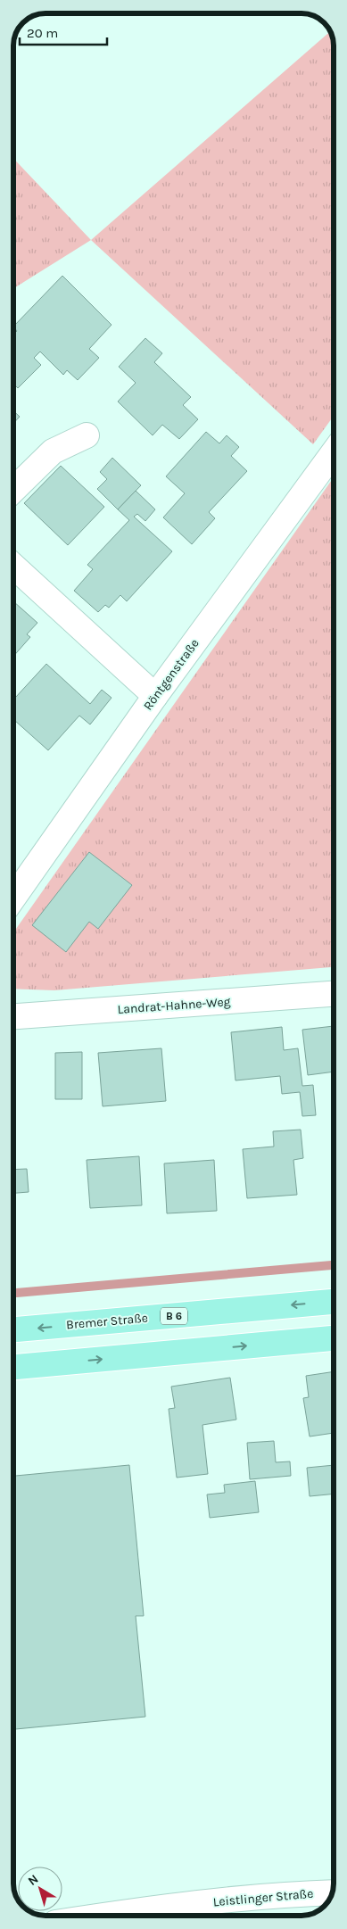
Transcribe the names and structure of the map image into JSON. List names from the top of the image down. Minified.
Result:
{"streets":{"main road":["B 6","Bremer Straße"],"street":["Röntgenstraße","Landrat-Hahne-Weg","Leistlinger Straße"]},"scale_bar":"20 m","north":"top left"}
